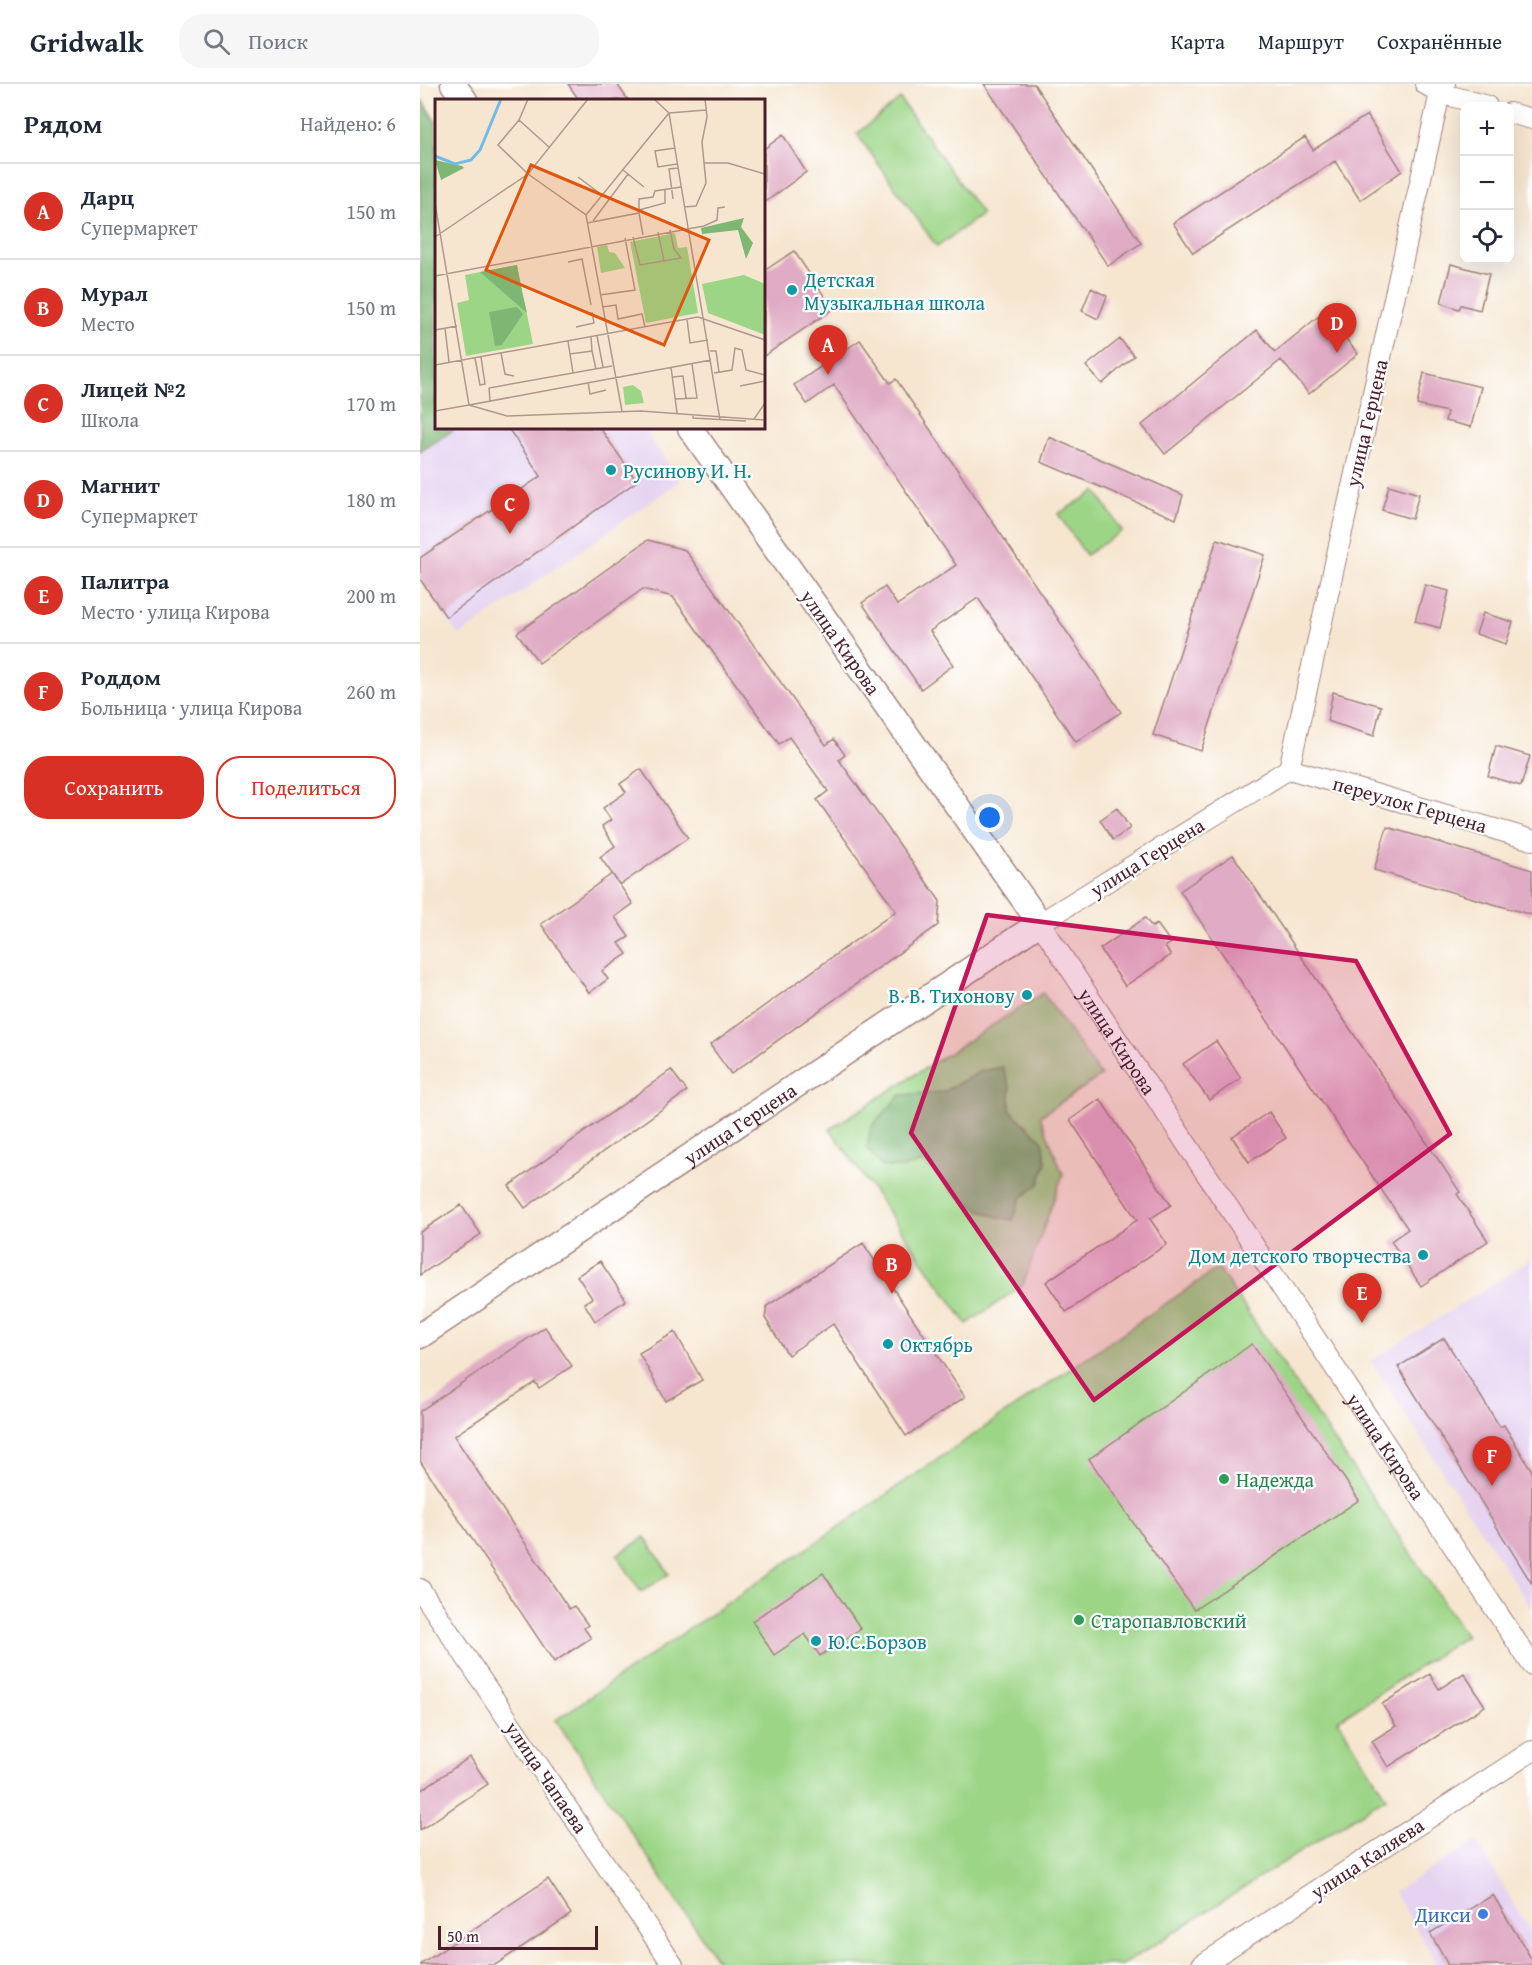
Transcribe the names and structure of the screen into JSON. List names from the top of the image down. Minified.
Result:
{"streets":{"street":["улица Герцена","улица Кирова","переулок Герцена","улица Чапаева","улица Каляева"]},"crossings":[["улица Герцена","улица Кирова"],["улица Герцена","переулок Герцена"]],"places":["Детская Музыкальная школа","Русинову И. Н.","В. В. Тихонову","Дом детского творчества","Октябрь","Надежда","Старопавловский","Ю.С.Борзов","Дикси"],"scale_bar":"50 m","page":{"header":"Gridwalk","search":"Поиск","nav":["Карта","Маршрут","Сохранённые"],"heading":["Рядом","Найдено: 6"],"map_buttons":["+","−"],"list":[{"mark":"A","name":"Дарц","note":"Супермаркет","value":"150 m"},{"mark":"B","name":"Мурал","note":"Место","value":"150 m"},{"mark":"C","name":"Лицей №2","note":"Школа","value":"170 m"},{"mark":"D","name":"Магнит","note":"Супермаркет","value":"180 m"},{"mark":"E","name":"Палитра","note":"Место · улица Кирова","value":"200 m"},{"mark":"F","name":"Роддом","note":"Больница · улица Кирова","value":"260 m"}],"pins":["D","A","C","B","E","F"],"buttons":["Сохранить","Поделиться"],"scale":"50 m"}}
